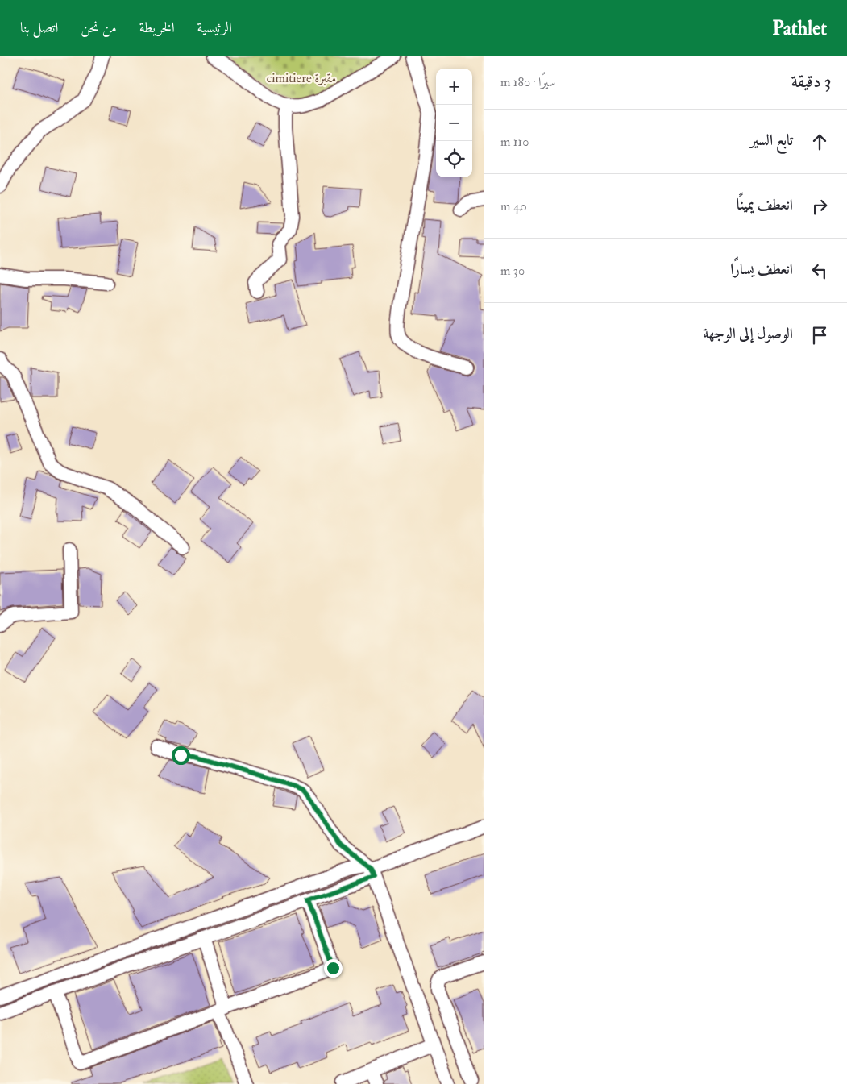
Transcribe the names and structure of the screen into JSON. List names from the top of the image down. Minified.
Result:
{"parks":["cimitiere مقبرة"],"page":{"header":"Pathlet","nav":["الرئيسية","الخريطة","من نحن","اتصل بنا"],"heading":["3 دقيقة","سيرًا · 180 m"],"map_buttons":["+","−"],"list":[["تابع السير","110 m"],["انعطف يمينًا","40 m"],["انعطف يسارًا","30 m"],"الوصول إلى الوجهة"]}}
